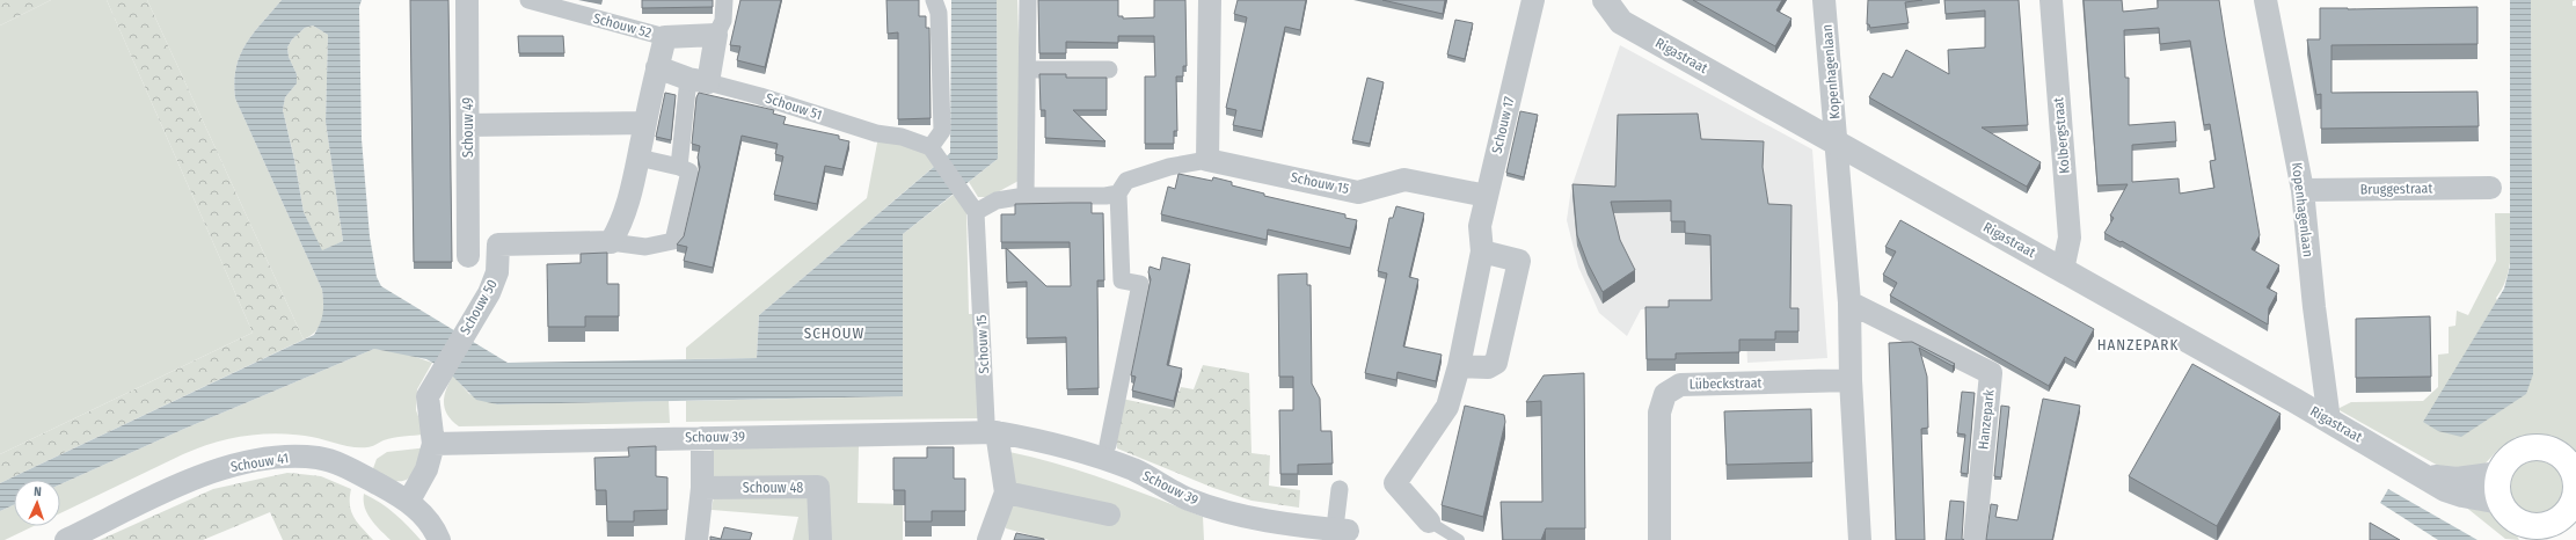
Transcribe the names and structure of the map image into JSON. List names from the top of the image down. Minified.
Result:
{"streets":{"street":["Schouw 52","Rigastraat","Kopenhagenlaan","Schouw 51","Schouw 17","Schouw 49","Kolbergstraat","Schouw 15","Bruggestraat","Schouw 50","Lübeckstraat","Hanzepark","Schouw 39","Schouw 41","Schouw 48"]},"crossings":[["Rigastraat","Kopenhagenlaan"],["Rigastraat","Kolbergstraat"],["Kopenhagenlaan","Bruggestraat"],["Schouw 17","Schouw 15"],["Schouw 15","Schouw 39"],["Schouw 50","Schouw 39"]],"districts":["SCHOUW","HANZEPARK"],"north":"top"}
